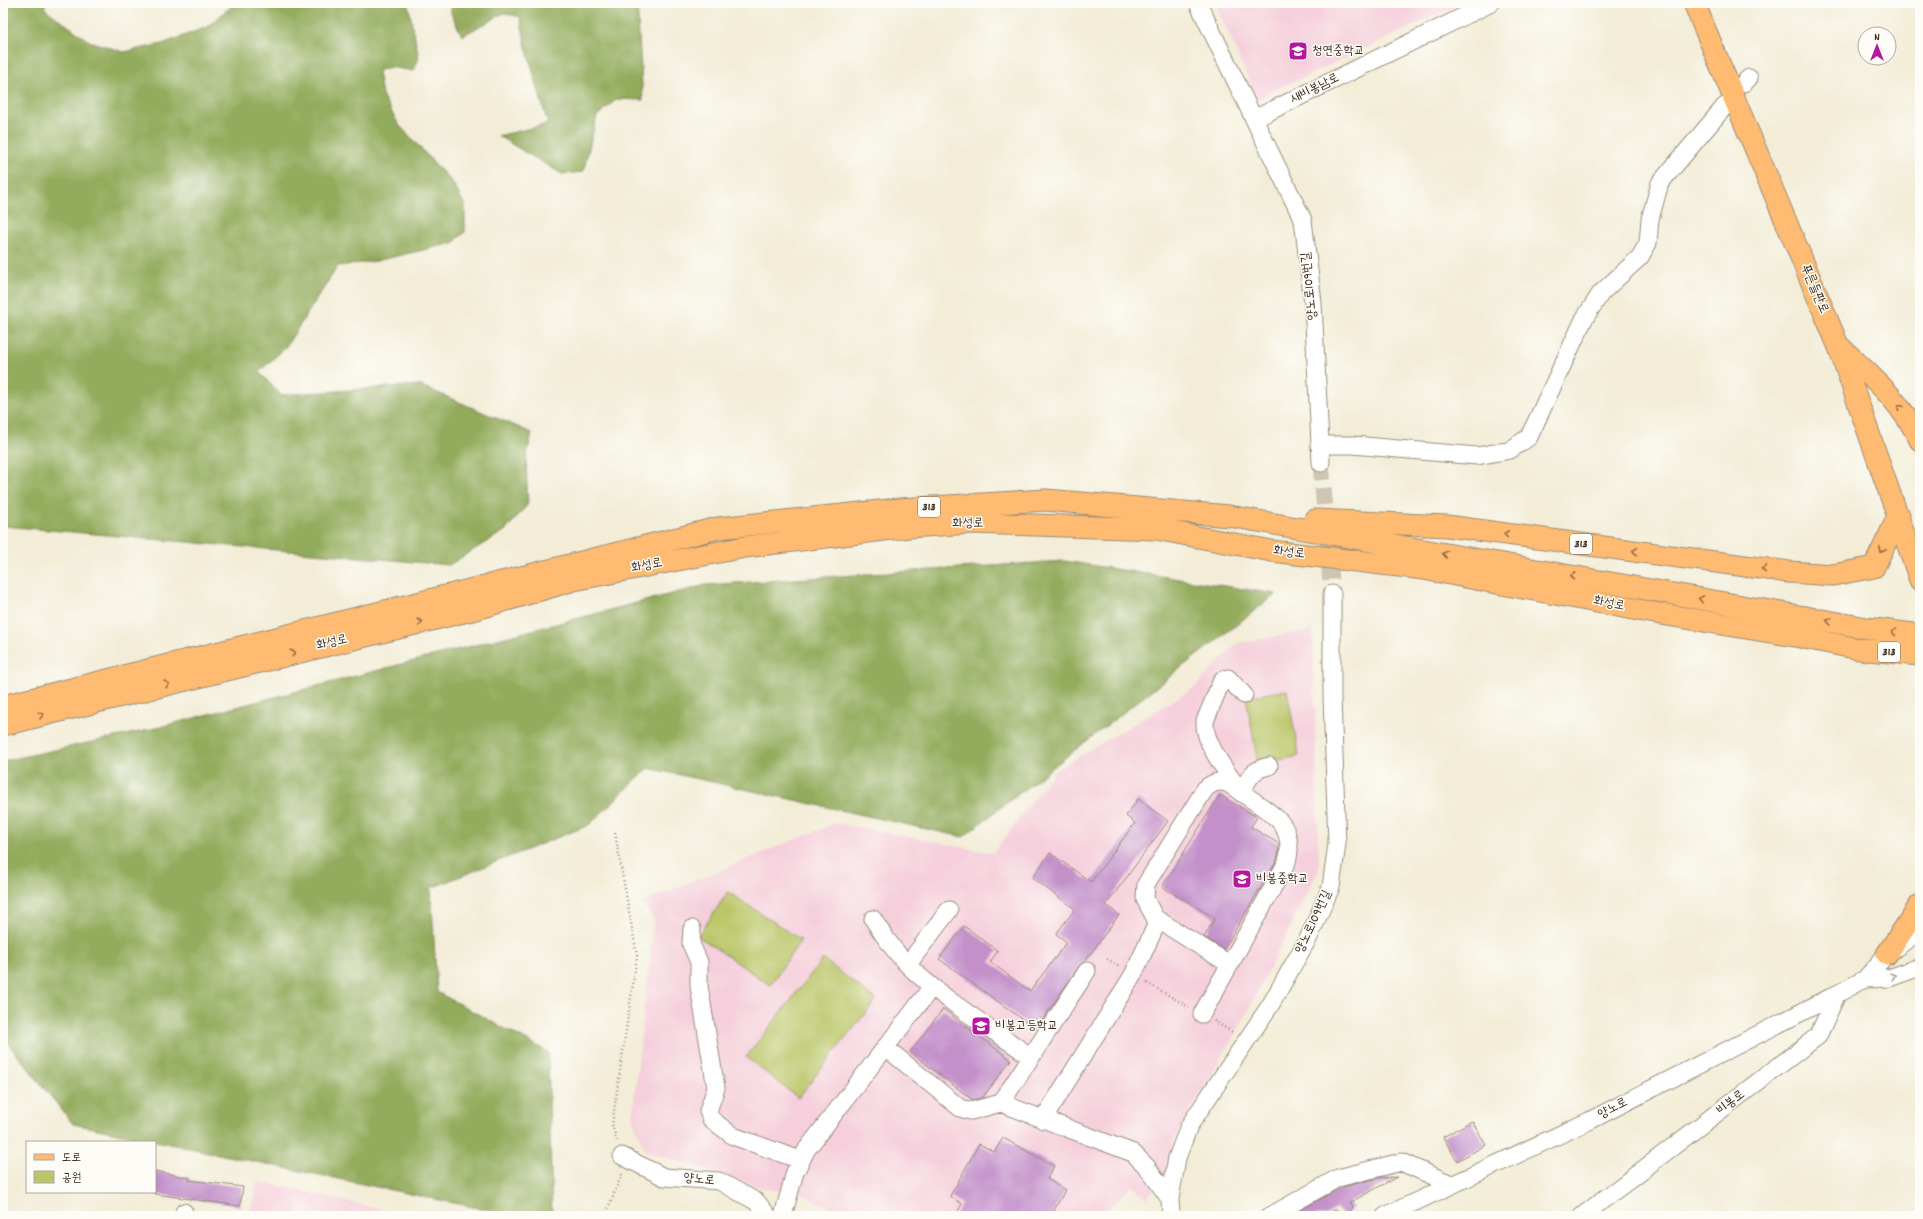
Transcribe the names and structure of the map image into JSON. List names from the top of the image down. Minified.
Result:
{"streets":{"main road":["푸른들판로","313","화성로"],"street":["새비봉남로","양노로109번길","비봉로","양노로"]},"crossings":[["새비봉남로","양노로109번길"],["푸른들판로","313"],["313","화성로"],["비봉로","양노로"]],"places":{"school or university":["청연중학교","비봉중학교","비봉고등학교"]},"legend":["도로","공원"],"north":"top"}
